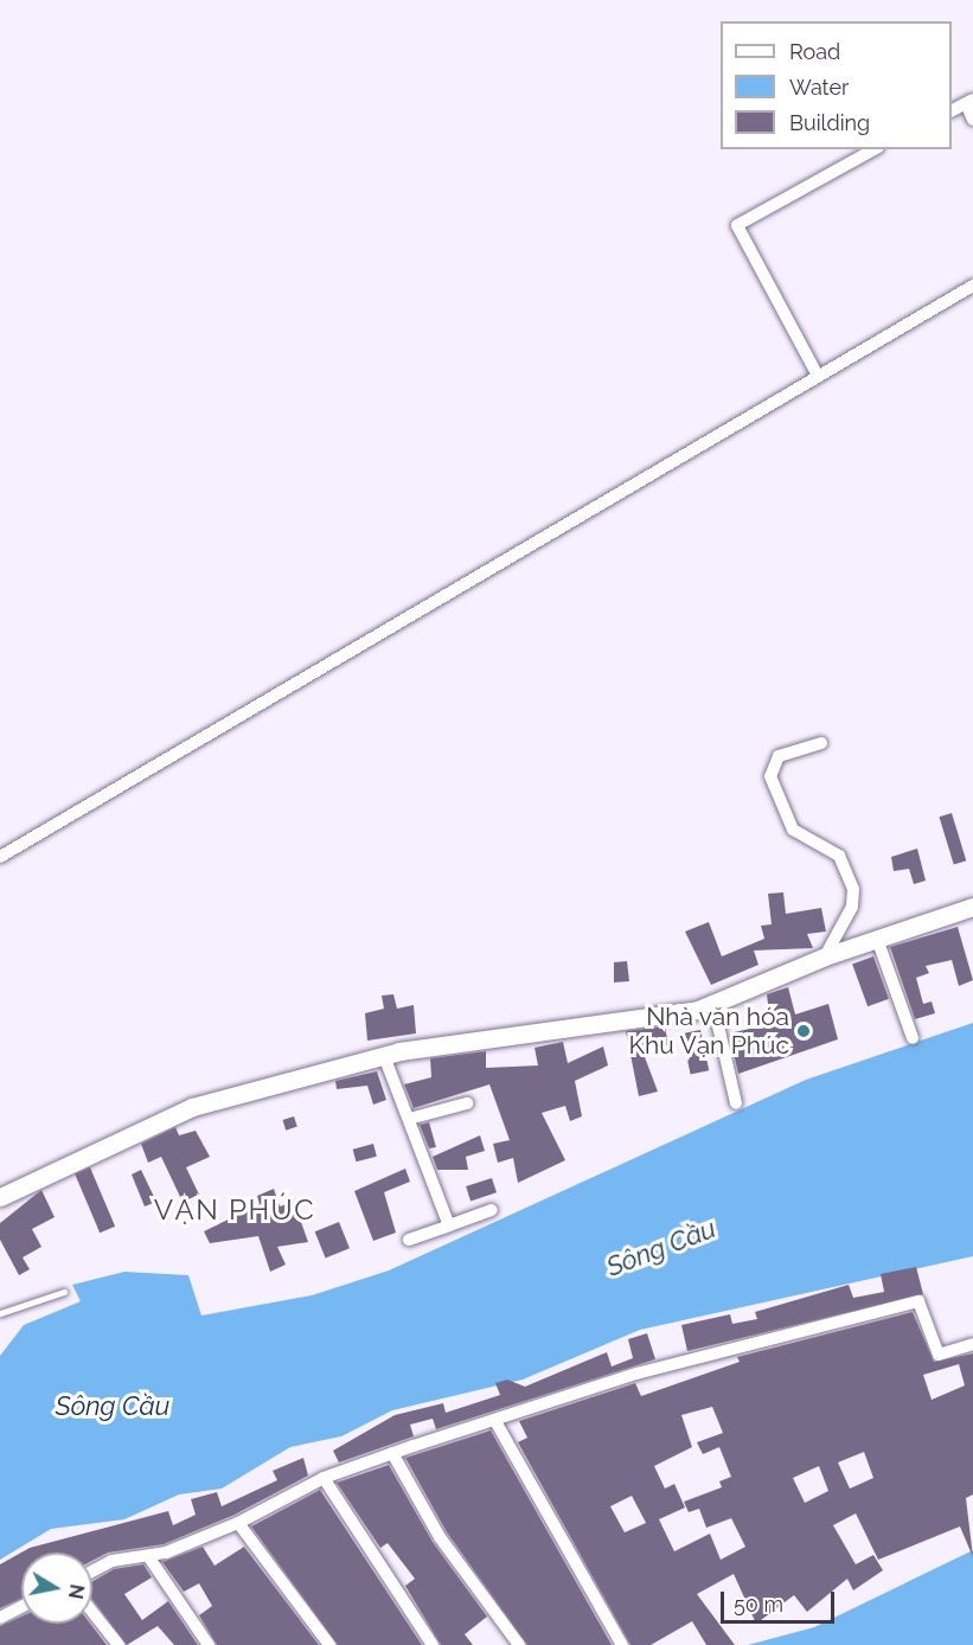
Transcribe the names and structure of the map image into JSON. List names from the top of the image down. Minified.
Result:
{"districts":["VẠN PHÚC"],"water":["Sông Cầu"],"places":["Nhà văn hóa Khu Vạn Phúc"],"legend":["Road","Water","Building"],"scale_bar":"50 m","north":"right"}
